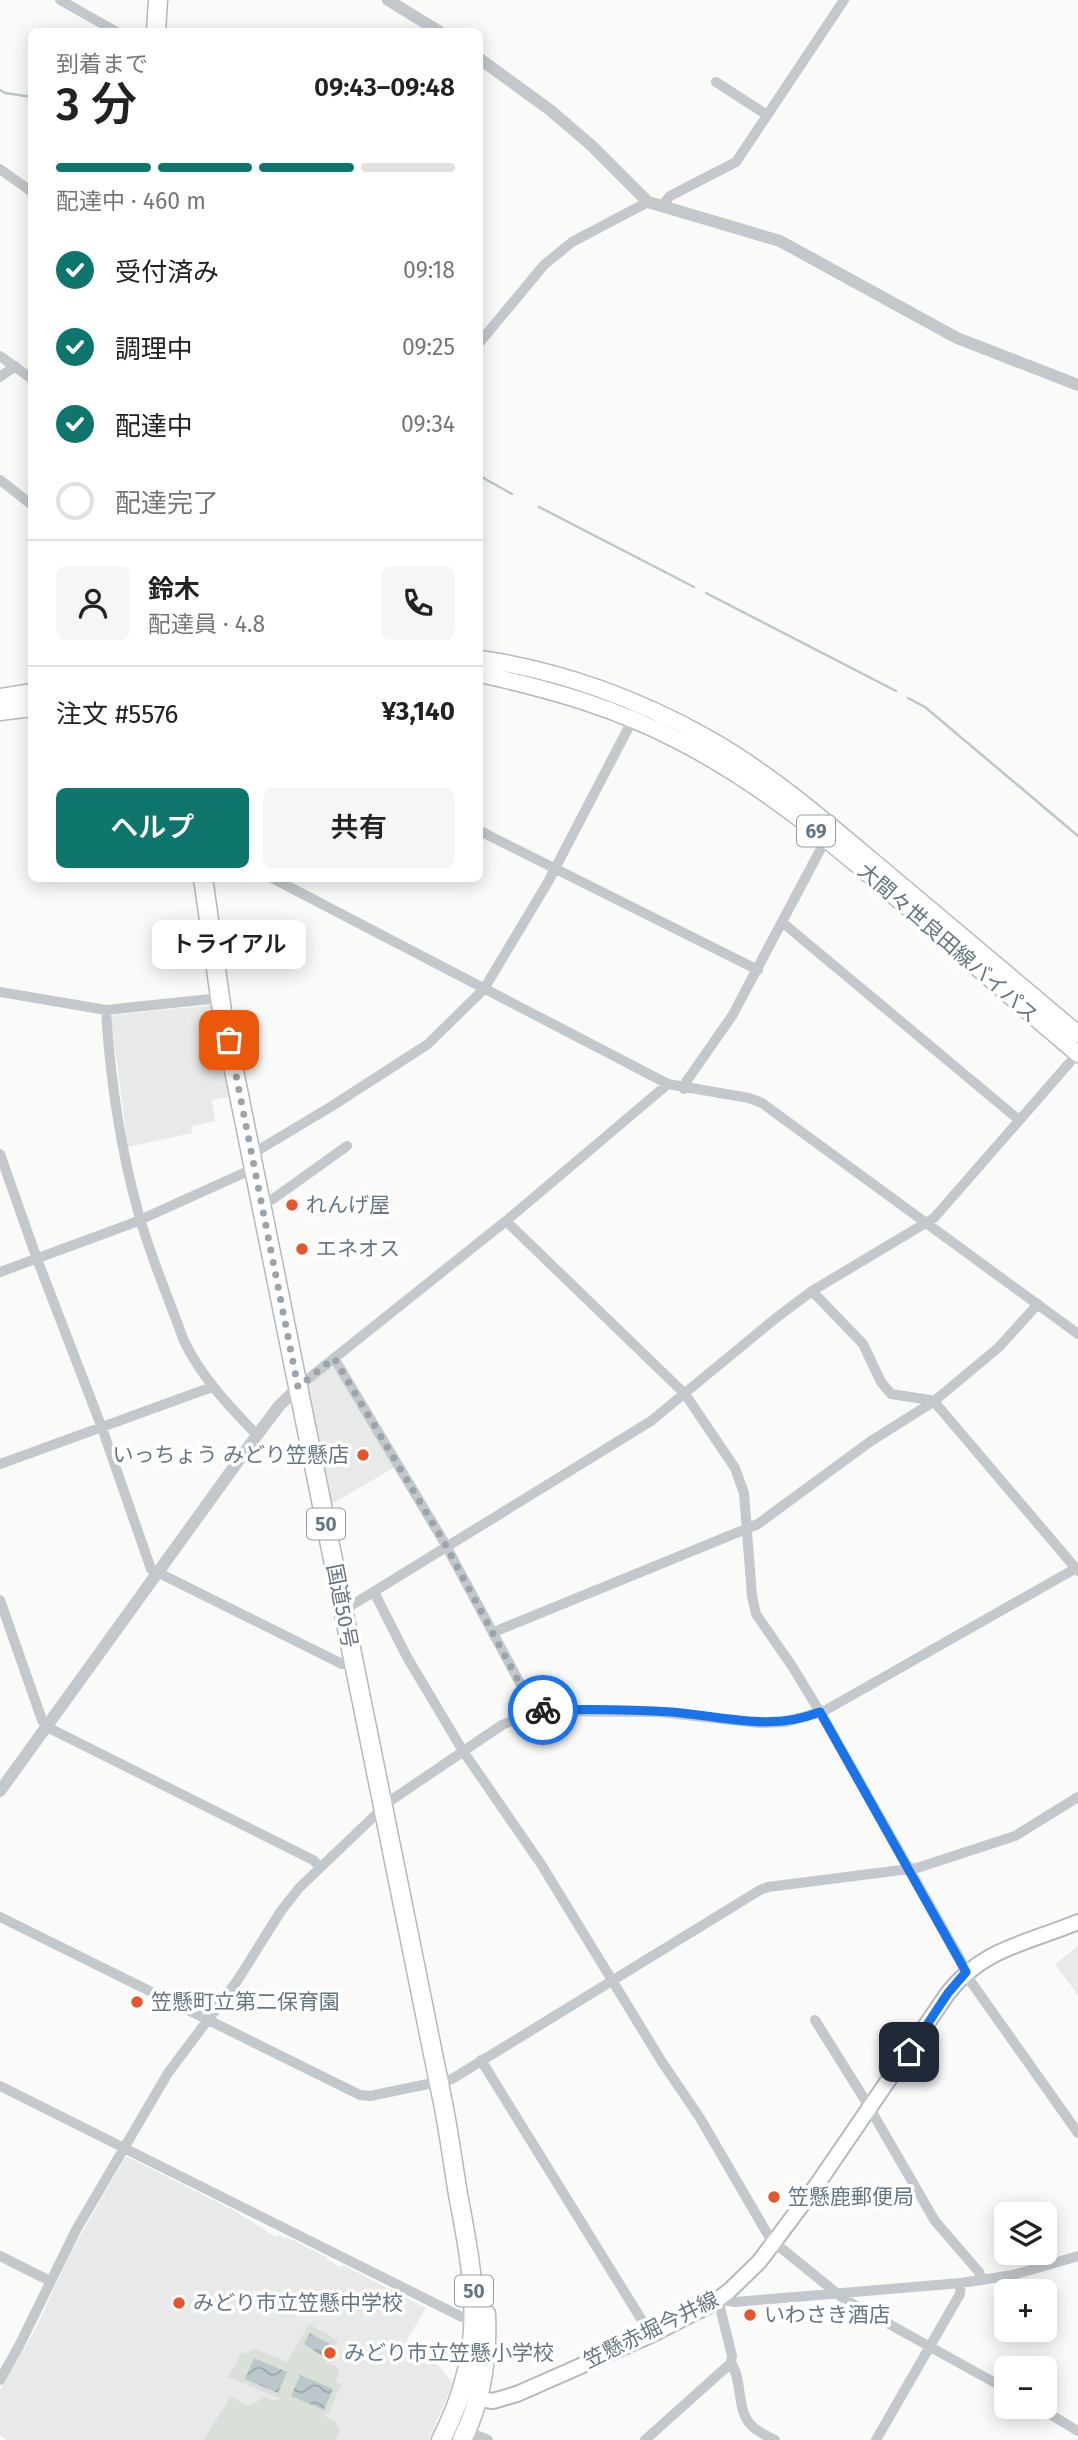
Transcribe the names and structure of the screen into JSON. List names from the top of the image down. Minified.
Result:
{"streets":{"highway":["50","国道50号"],"main road":["69","大間々世良田線バイパス","笠懸赤堀今井線"]},"crossings":[["50","国道50号"],["50","笠懸赤堀今井線"]],"places":["トライアル","れんげ屋","エネオス","いっちょう みどり笠懸店","笠懸町立第二保育園","笠懸鹿郵便局","みどり市立笠懸中学校","いわさき酒店","みどり市立笠懸小学校"],"page":{"heading":["3 分","到着まで","09:43–09:48"],"panel":["鈴木","配達員 · 4.8","注文 #5576","¥3,140"],"bar":"配達中 · 460 m","list":[["受付済み","09:18"],["調理中","09:25"],["配達中","09:34"],"配達完了"],"buttons":["ヘルプ","共有"],"bubble":"トライアル","map_buttons":["+","−"]}}
